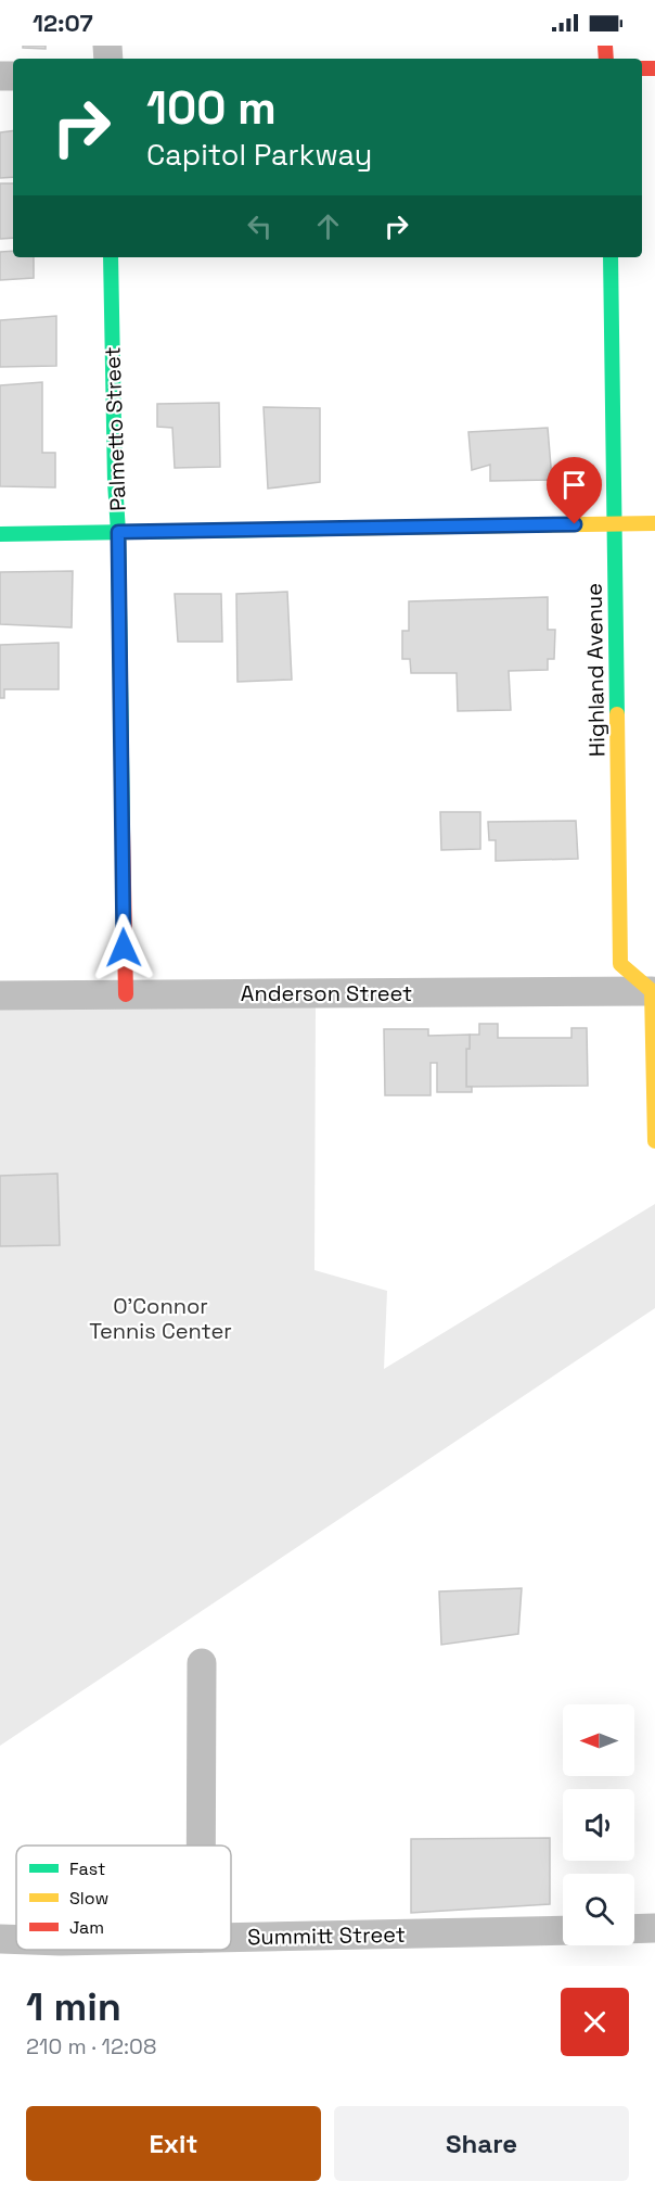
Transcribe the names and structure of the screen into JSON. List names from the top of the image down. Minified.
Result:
{"streets":{"street":["Palmetto Street","Highland Avenue","Anderson Street","Summitt Street"]},"crossings":[["Palmetto Street","Anderson Street"],["Highland Avenue","Anderson Street"]],"parks":["O'Connor Tennis Center"],"legend":["Fast","Slow","Jam"],"north":"left","page":{"status":"12:07","turn":["100 m","Capitol Parkway"],"heading":["1 min","210 m · 12:08"],"buttons":["Exit","Share"]}}
